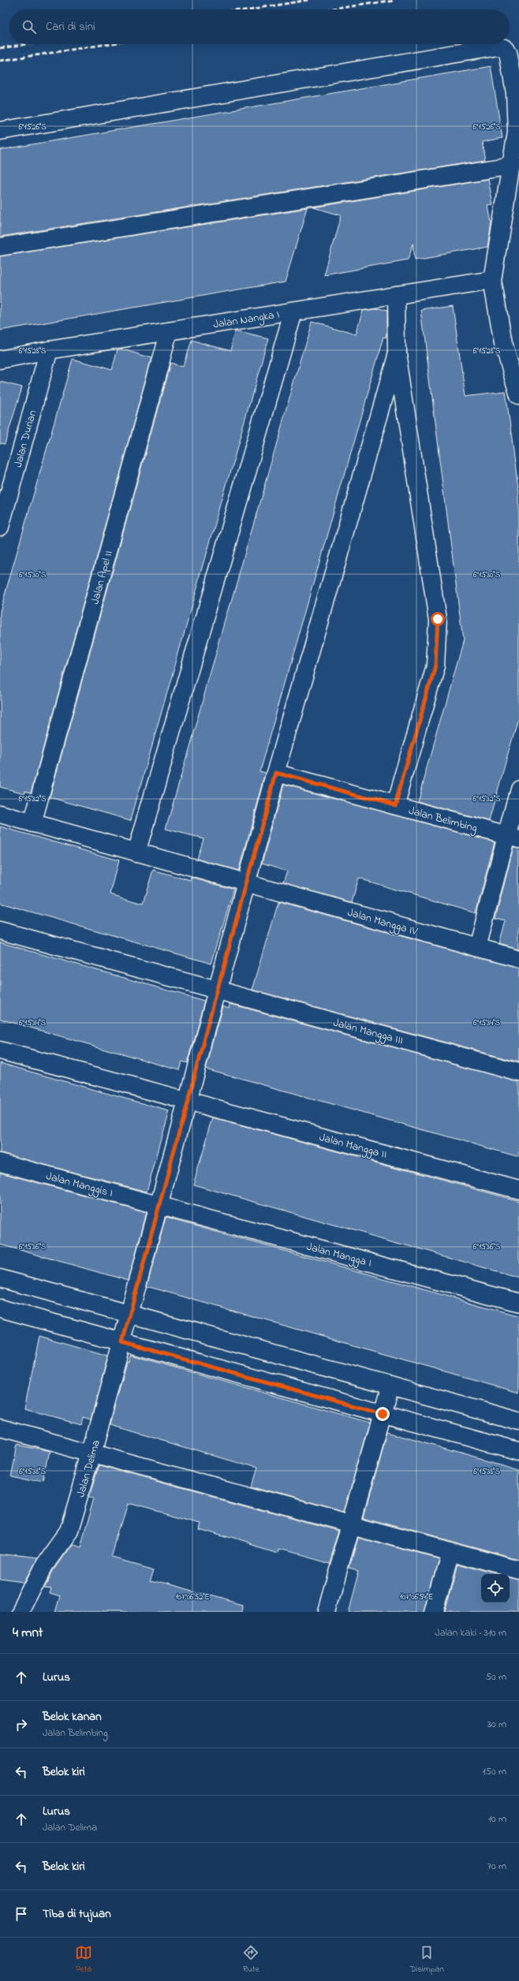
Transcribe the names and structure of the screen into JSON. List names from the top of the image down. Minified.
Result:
{"streets":{"street":["Jalan Nangka I","Jalan Durian","Jalan Apel II","Jalan Belimbing","Jalan Mangga IV","Jalan Mangga III","Jalan Mangga II","Jalan Manggis I","Jalan Mangga I","Jalan Delima"]},"crossings":[["Jalan Nangka I","Jalan Durian"],["Jalan Nangka I","Jalan Apel II"],["Jalan Apel II","Jalan Mangga IV"],["Jalan Belimbing","Jalan Delima"],["Jalan Mangga IV","Jalan Delima"],["Jalan Mangga III","Jalan Delima"],["Jalan Mangga II","Jalan Delima"],["Jalan Manggis I","Jalan Mangga I"],["Jalan Manggis I","Jalan Delima"],["Jalan Mangga I","Jalan Delima"]],"page":{"search":"Cari di sini","heading":["4 mnt","Jalan kaki · 310 m"],"list":[["Lurus","50 m"],["Belok kanan","Jalan Belimbing","30 m"],["Belok kiri","150 m"],["Lurus","Jalan Delima","10 m"],["Belok kiri","70 m"],"Tiba di tujuan"],"nav":["Peta","Rute","Disimpan"]},"coordinates":["6°15'26\"S","6°15'28\"S","6°15'30\"S","6°15'32\"S","6°15'34\"S","6°15'36\"S","6°15'38\"S","107°06'52\"E","107°06'54\"E"]}
